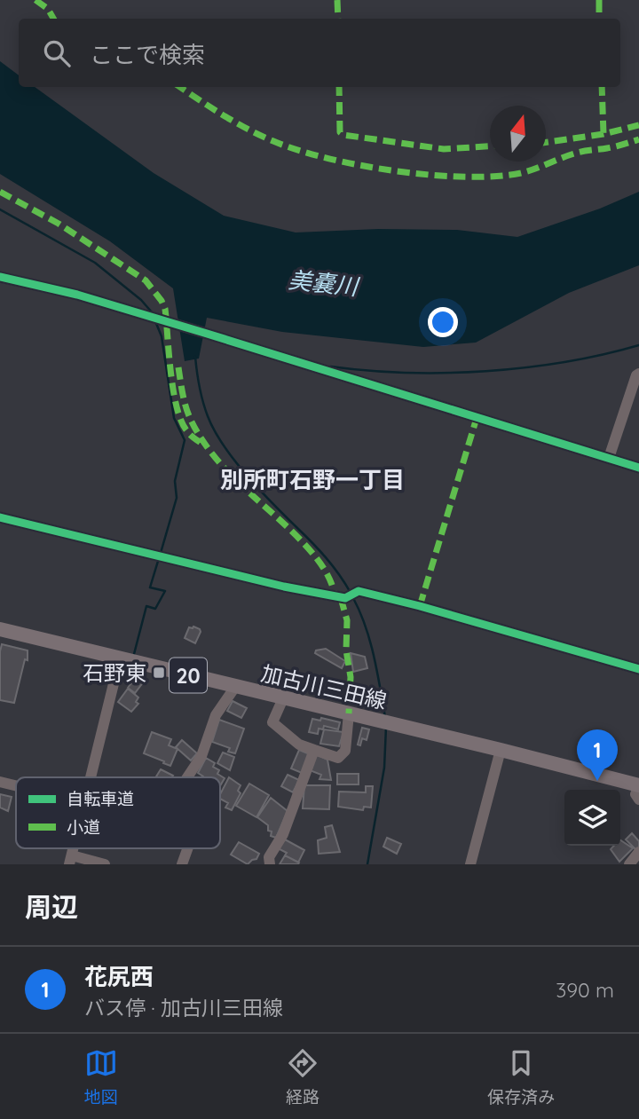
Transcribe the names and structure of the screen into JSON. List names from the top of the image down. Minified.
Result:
{"streets":{"main road":["20","加古川三田線"]},"districts":["別所町石野一丁目"],"water":["美嚢川"],"places":{"transit":["石野東"]},"legend":["自転車道","小道"],"north":"top","page":{"search":"ここで検索","pins":"1","heading":"周辺","list":[{"mark":"1","name":"花尻西","note":"バス停 · 加古川三田線","value":"390 m"}],"nav":["地図","経路","保存済み"]}}
